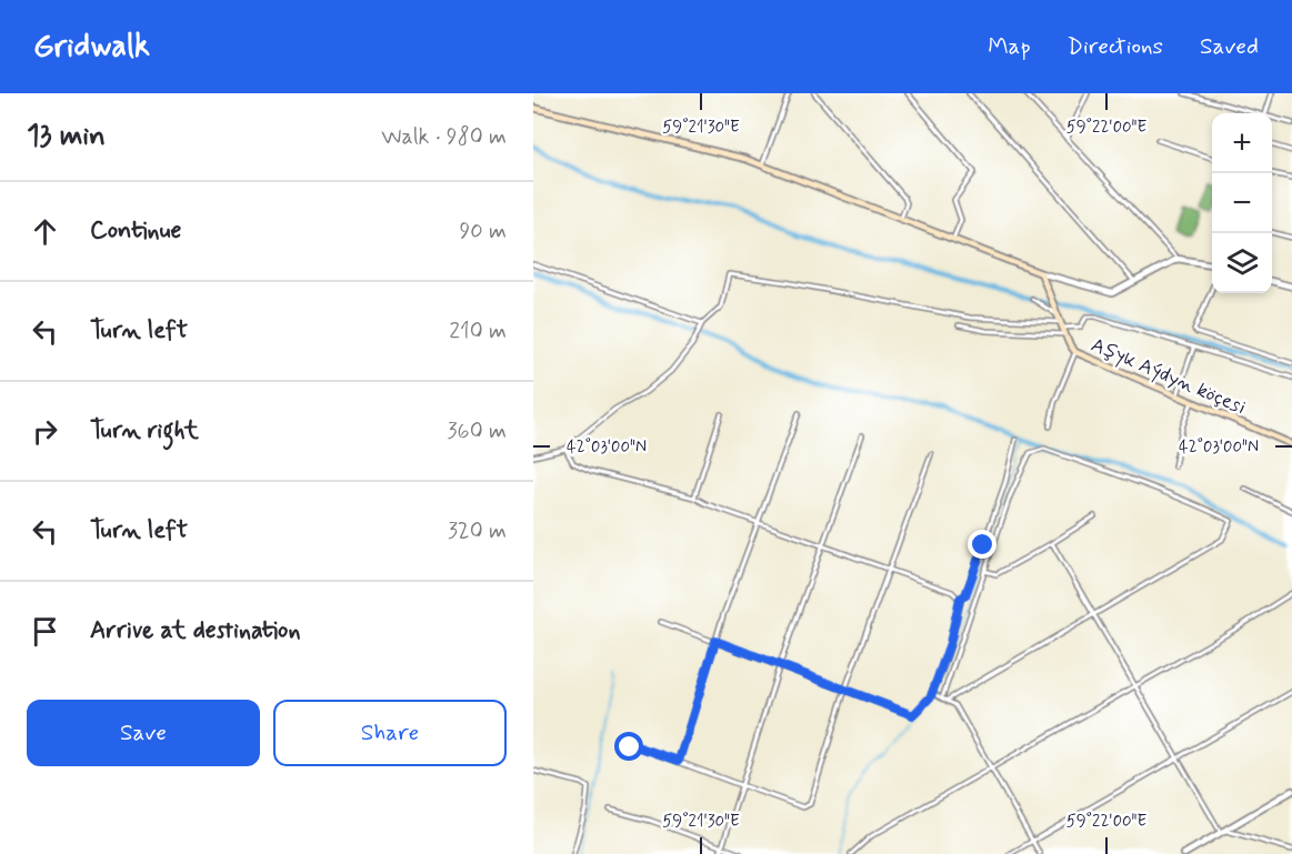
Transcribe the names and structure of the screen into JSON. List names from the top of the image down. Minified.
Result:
{"streets":{"main road":["Aşyk Aýdyn köçesi"]},"page":{"header":"Gridwalk","nav":["Map","Directions","Saved"],"heading":["13 min","Walk · 980 m"],"map_buttons":["+","−"],"list":[["Continue","90 m"],["Turn left","210 m"],["Turn right","360 m"],["Turn left","320 m"],"Arrive at destination"],"buttons":["Save","Share"]},"coordinates":["59°21'30\"E","59°22'00\"E","42°03'00\"N"]}
